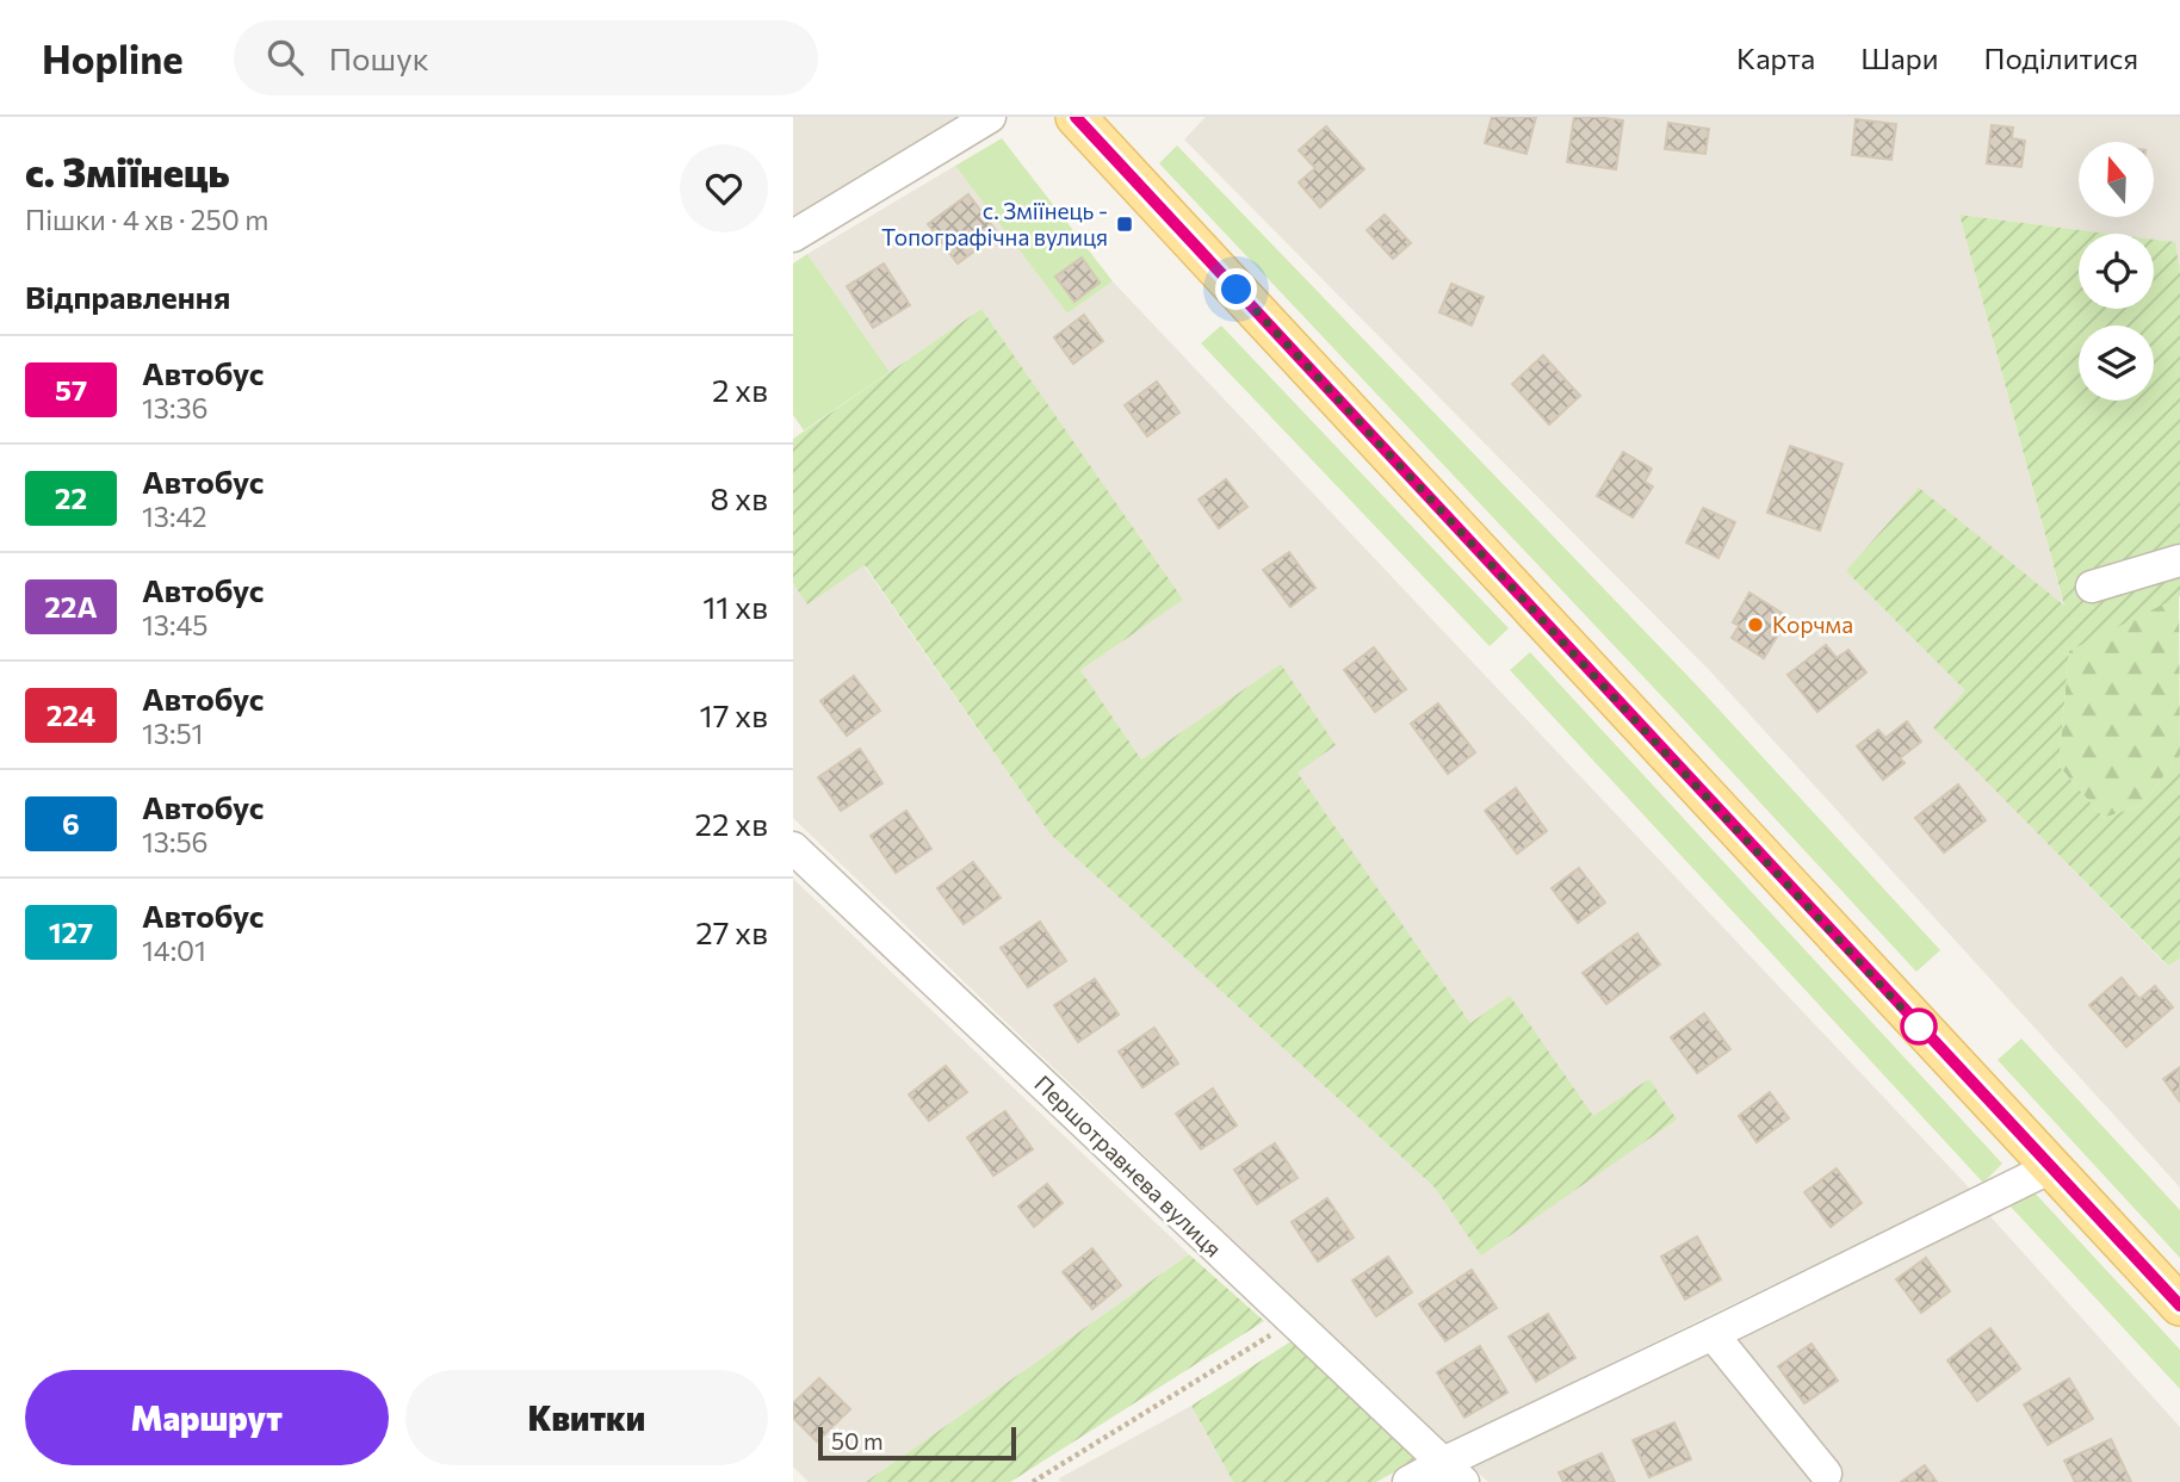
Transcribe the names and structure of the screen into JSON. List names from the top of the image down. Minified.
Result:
{"streets":{"street":["Першотравнева вулиця"]},"places":{"transit":["с. Зміїнець - Топографічна вулиця"],"other":["Корчма"]},"lines":["bus line 57"],"scale_bar":"50 m","north":"top","page":{"header":"Hopline","search":"Пошук","nav":["Карта","Шари","Поділитися"],"heading":[["с. Зміїнець","Пішки · 4 хв · 250 m"],"Відправлення"],"list":[{"mark":"57","name":"Автобус","note":"13:36","value":"2 хв"},{"mark":"22","name":"Автобус","note":"13:42","value":"8 хв"},{"mark":"22А","name":"Автобус","note":"13:45","value":"11 хв"},{"mark":"224","name":"Автобус","note":"13:51","value":"17 хв"},{"mark":"6","name":"Автобус","note":"13:56","value":"22 хв"},{"mark":"127","name":"Автобус","note":"14:01","value":"27 хв"}],"buttons":["Маршрут","Квитки"],"scale":"50 m"}}
